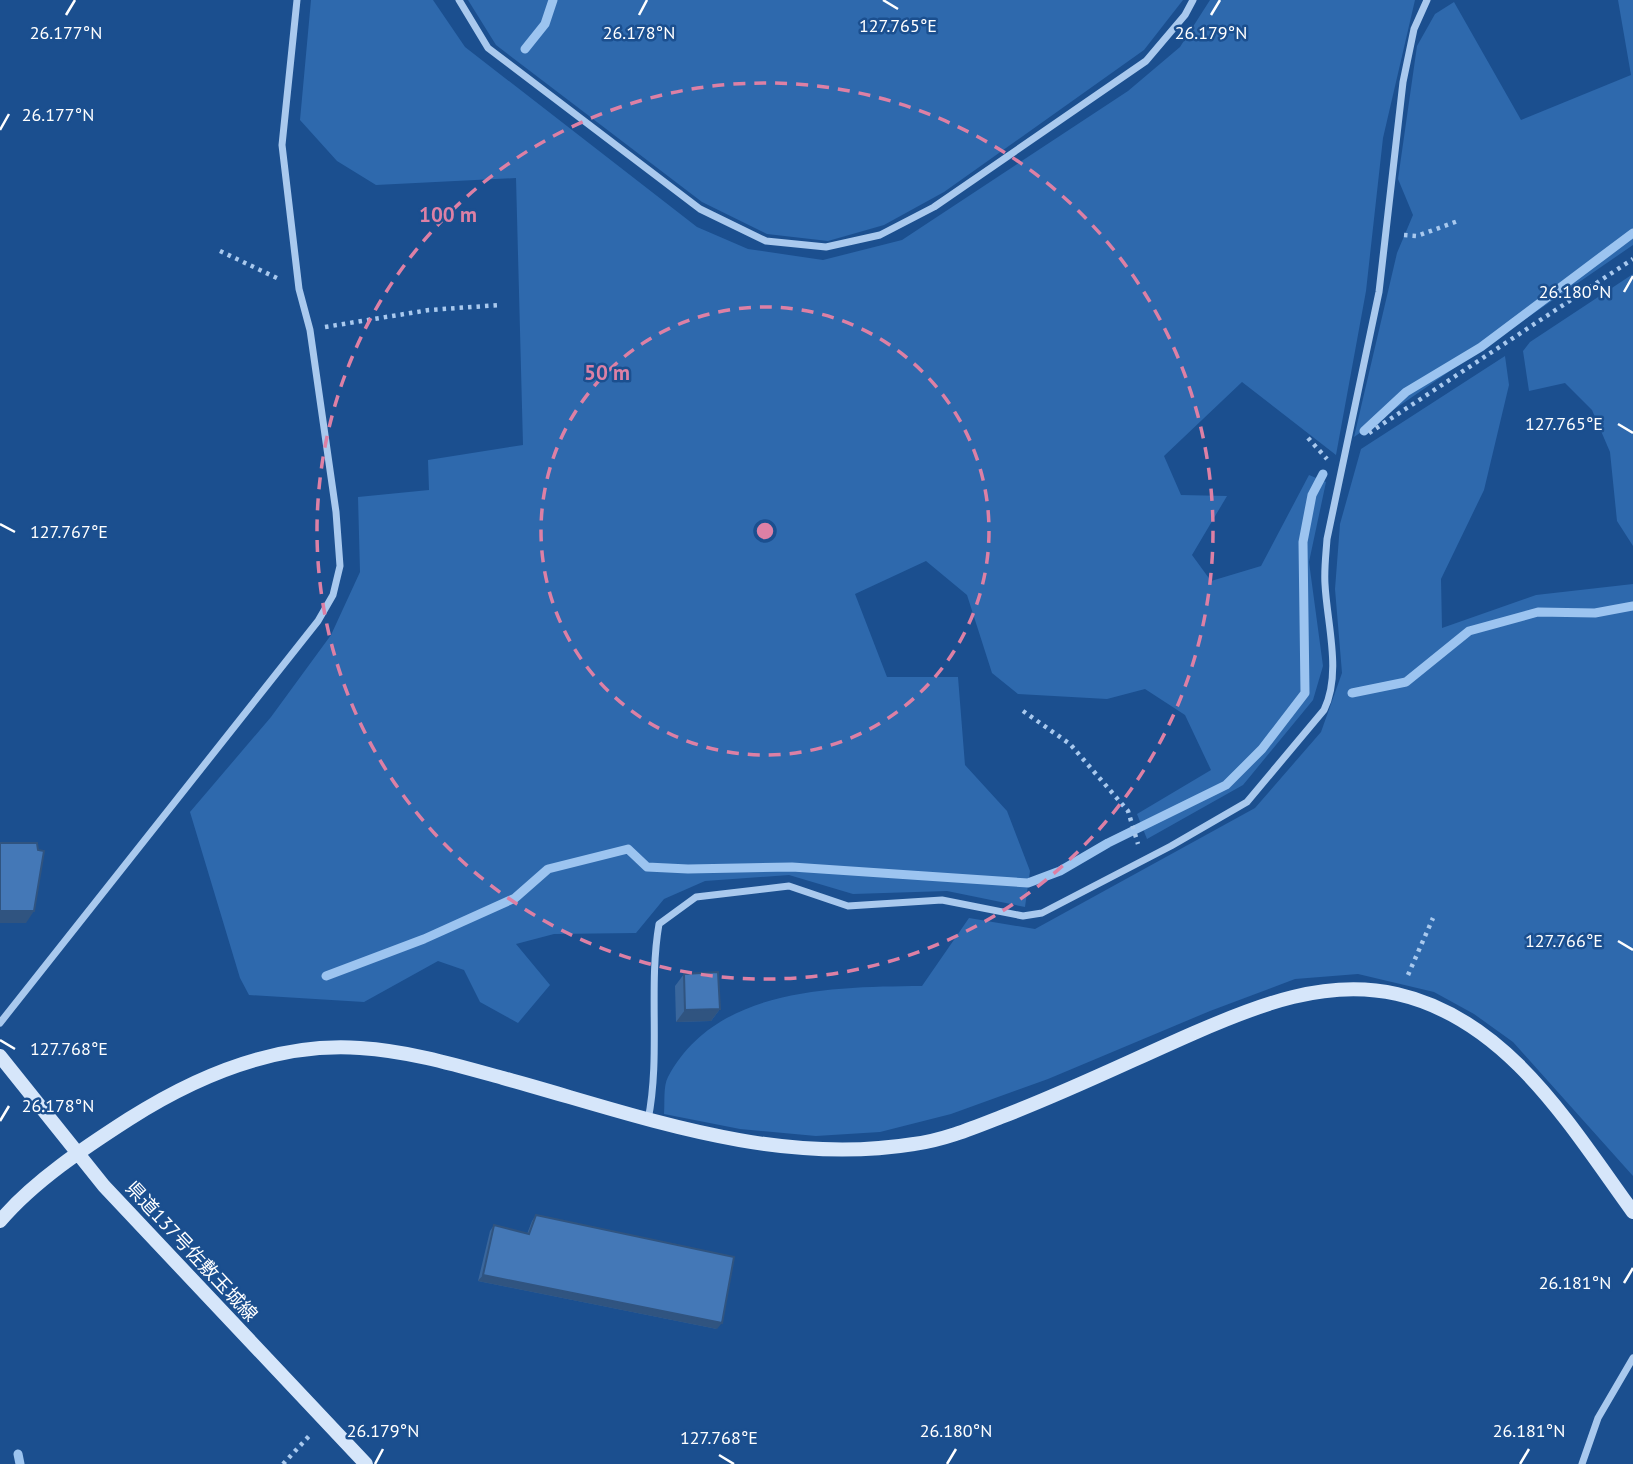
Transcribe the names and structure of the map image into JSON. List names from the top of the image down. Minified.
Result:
{"streets":{"street":["県道137号佐敷玉城線"]},"coordinates":["127.765°E","26.177°N","26.178°N","26.179°N","26.180°N","127.767°E","127.766°E","127.768°E","26.181°N"],"rings":["100 m","50 m"]}
